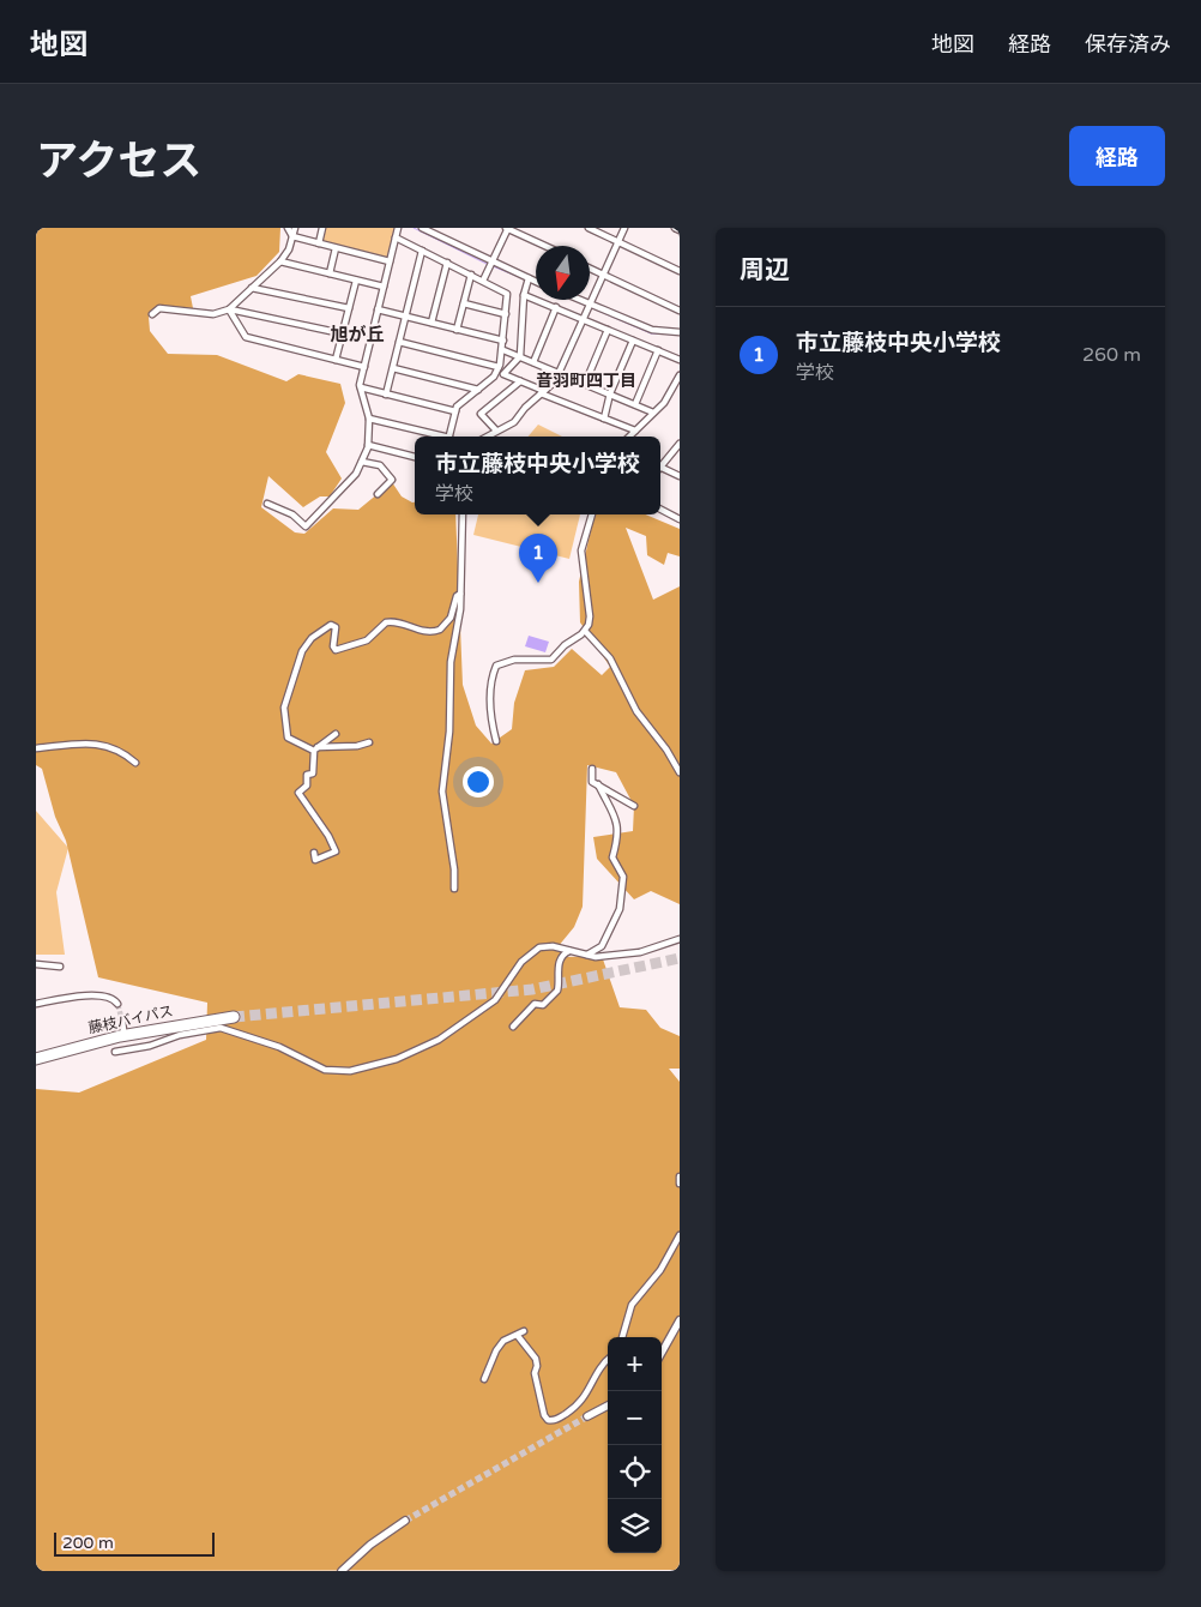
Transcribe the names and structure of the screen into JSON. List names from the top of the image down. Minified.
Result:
{"streets":{"highway":["藤枝バイパス"]},"districts":["旭が丘","音羽町四丁目"],"scale_bar":"200 m","north":"bottom","page":{"header":"地図","nav":["地図","経路","保存済み"],"title":"アクセス","buttons":"経路","heading":"周辺","list":[{"mark":"1","name":"市立藤枝中央小学校","note":"学校","value":"260 m"}],"popup":["市立藤枝中央小学校","学校"],"pins":"1","map_buttons":["+","−"],"scale":"200 m"}}
